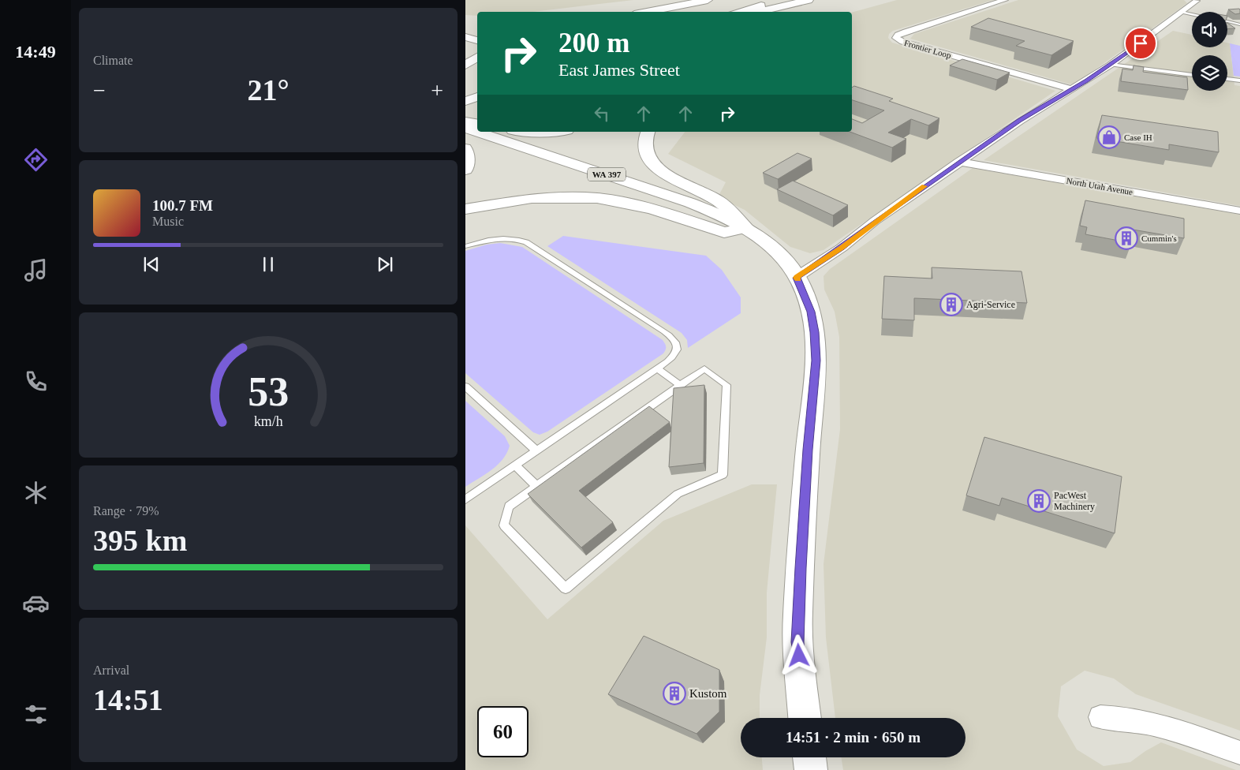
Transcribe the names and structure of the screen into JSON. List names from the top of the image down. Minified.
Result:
{"streets":{"main road":["WA 397"],"street":["Frontier Loop","North Utah Avenue"]},"places":{"shop":["Case IH"],"building":["Cummin's","Agri-Service","PacWest Machinery","Kustom"]},"page":{"tabs":"14:49","tile":["Climate",["Range · 79%","395 km"],["Arrival","14:51"]],"turn":["200 m","East James Street"],"heat":["−","21°","+"],"song":["100.7 FM","Music"],"limit":"60","trip":"14:51 · 2 min · 650 m","gauge":["53","km/h"]}}
